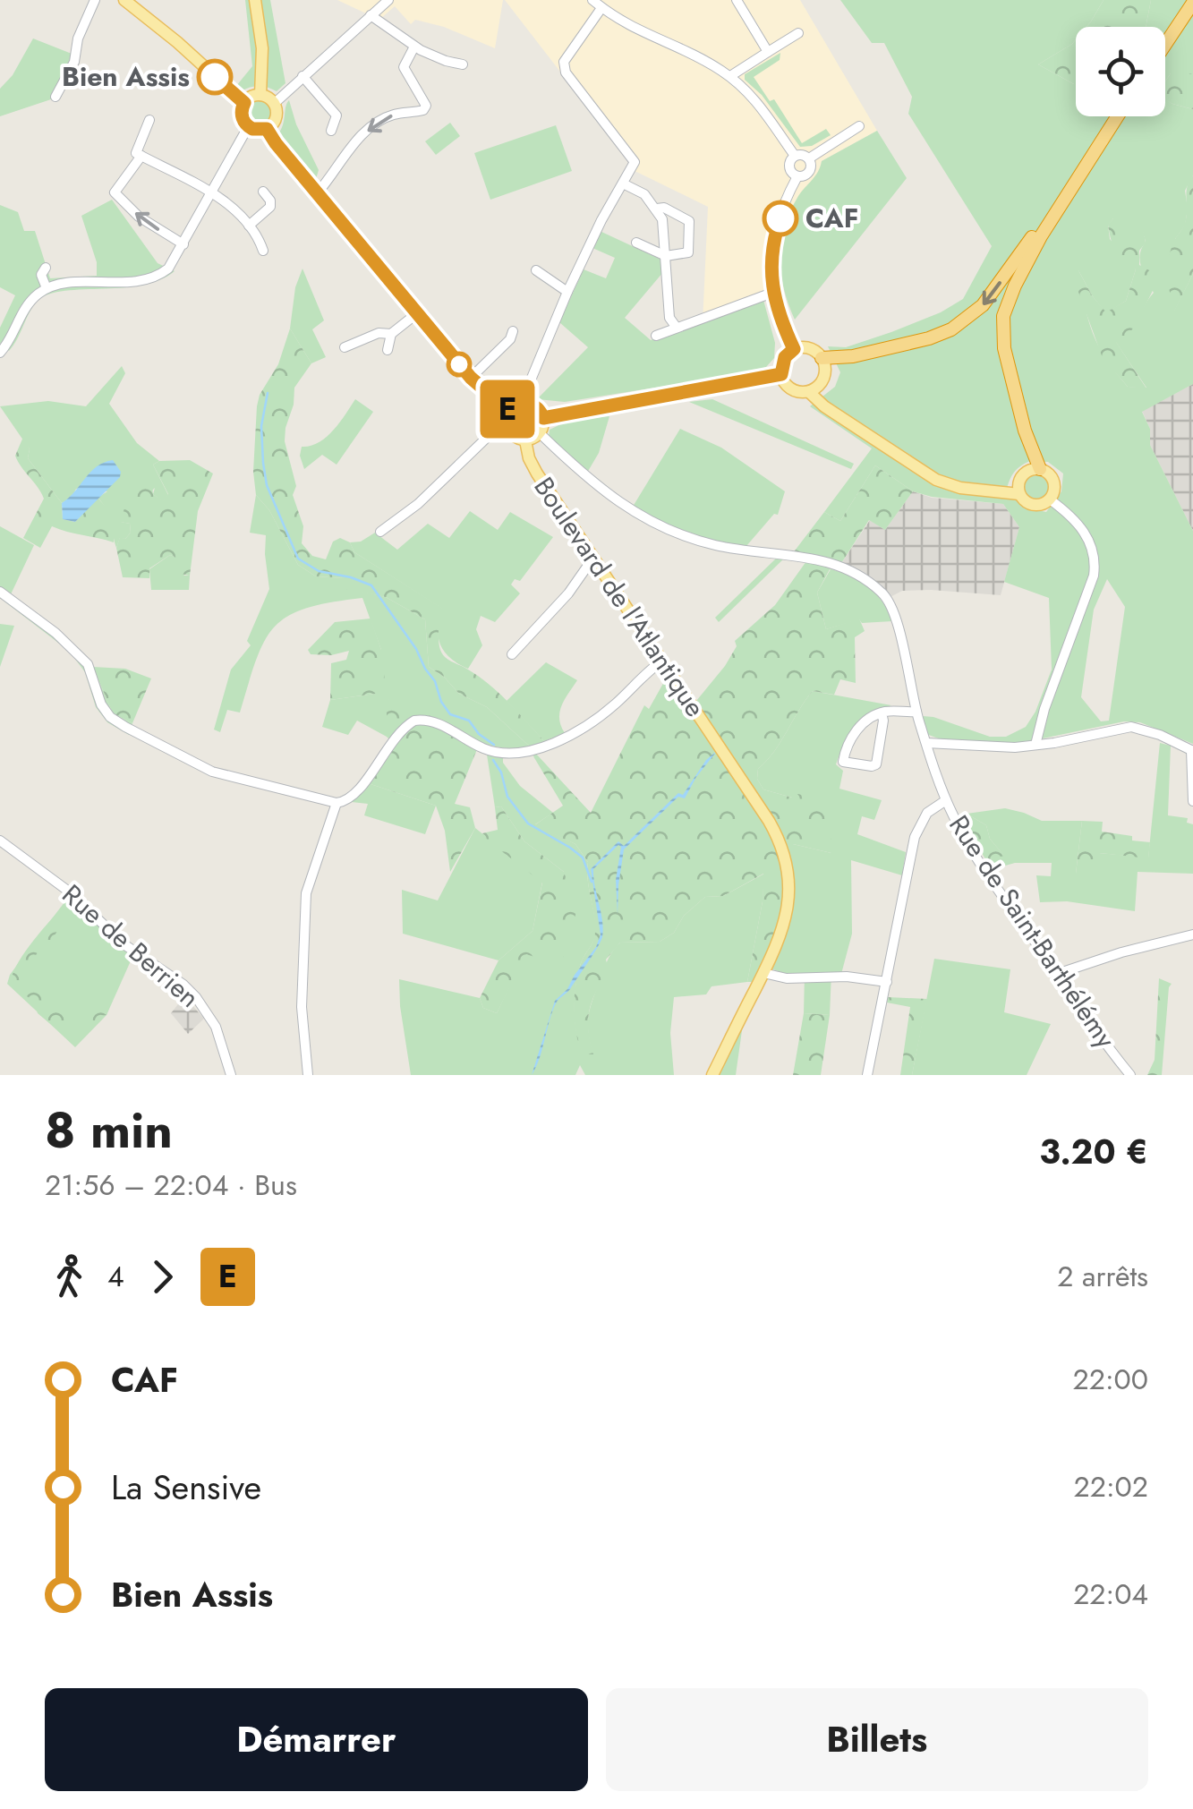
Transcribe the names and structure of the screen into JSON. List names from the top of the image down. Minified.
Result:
{"streets":{"main road":["Boulevard de l'Atlantique"],"street":["Rue de Saint-Barthélémy","Rue de Berrien"]},"crossings":[["Boulevard de l'Atlantique","Rue de Saint-Barthélémy"]],"places":["Bien Assis","CAF"],"lines":["bus line E"],"page":{"on_map":"E","heading":["8 min","21:56 – 22:04 · Bus","3.20 €"],"legs":["4","E","2 arrêts"],"list":[{"name":"CAF","value":"22:00"},{"name":"La Sensive","value":"22:02"},{"name":"Bien Assis","value":"22:04"}],"buttons":["Démarrer","Billets"]}}
